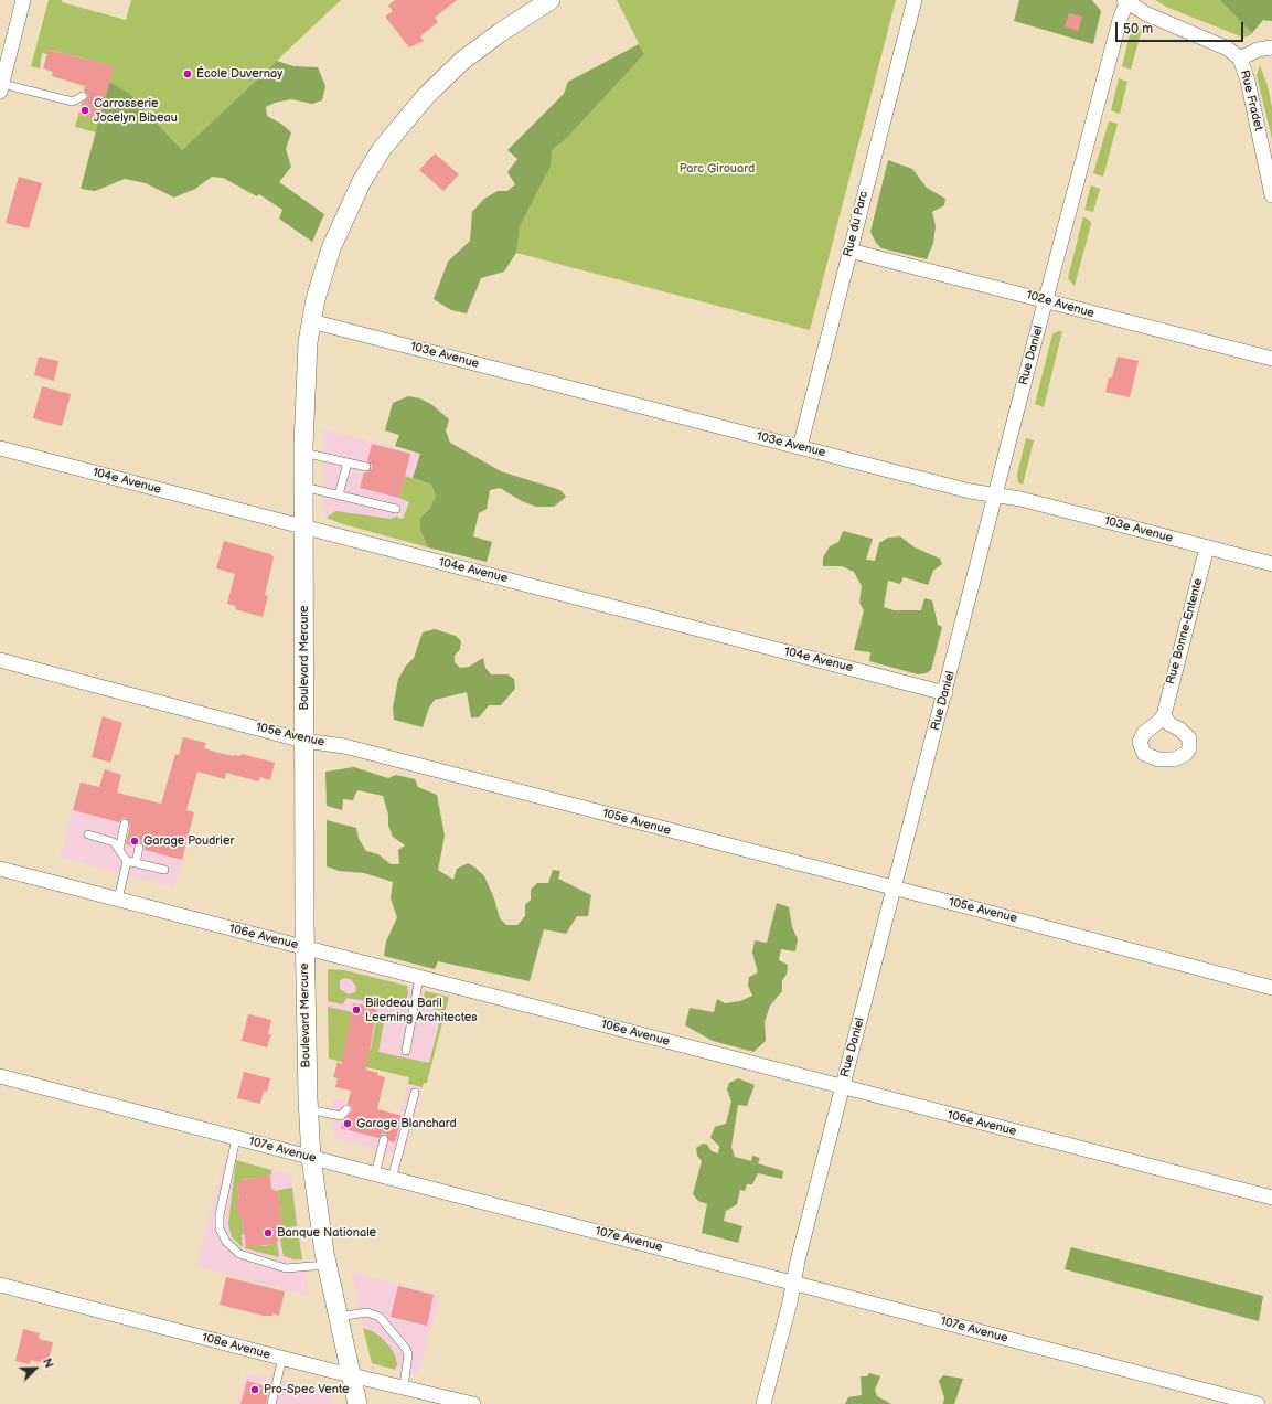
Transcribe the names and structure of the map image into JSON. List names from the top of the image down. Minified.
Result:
{"streets":{"street":["Rue Fradet","Rue du Parc","102e Avenue","103e Avenue","Rue Daniel","104e Avenue","Rue Bonne-Entente","Boulevard Mercure","105e Avenue","106e Avenue","107e Avenue","108e Avenue"]},"crossings":[["Rue du Parc","102e Avenue"],["Rue du Parc","103e Avenue"],["102e Avenue","Rue Daniel"],["103e Avenue","Rue Daniel"],["103e Avenue","Rue Bonne-Entente"],["103e Avenue","Boulevard Mercure"],["Rue Daniel","104e Avenue"],["Rue Daniel","105e Avenue"],["Rue Daniel","106e Avenue"],["Rue Daniel","107e Avenue"],["104e Avenue","Boulevard Mercure"],["Boulevard Mercure","105e Avenue"],["Boulevard Mercure","106e Avenue"],["Boulevard Mercure","107e Avenue"],["Boulevard Mercure","108e Avenue"]],"parks":["Parc Girouard"],"places":["École Duvernay","Carrosserie Jocelyn Bibeau","Garage Poudrier","Bilodeau Baril Leeming Architectes","Garage Blanchard","Banque Nationale","Pro-Spec Vente"],"scale_bar":"50 m","north":"top right"}
